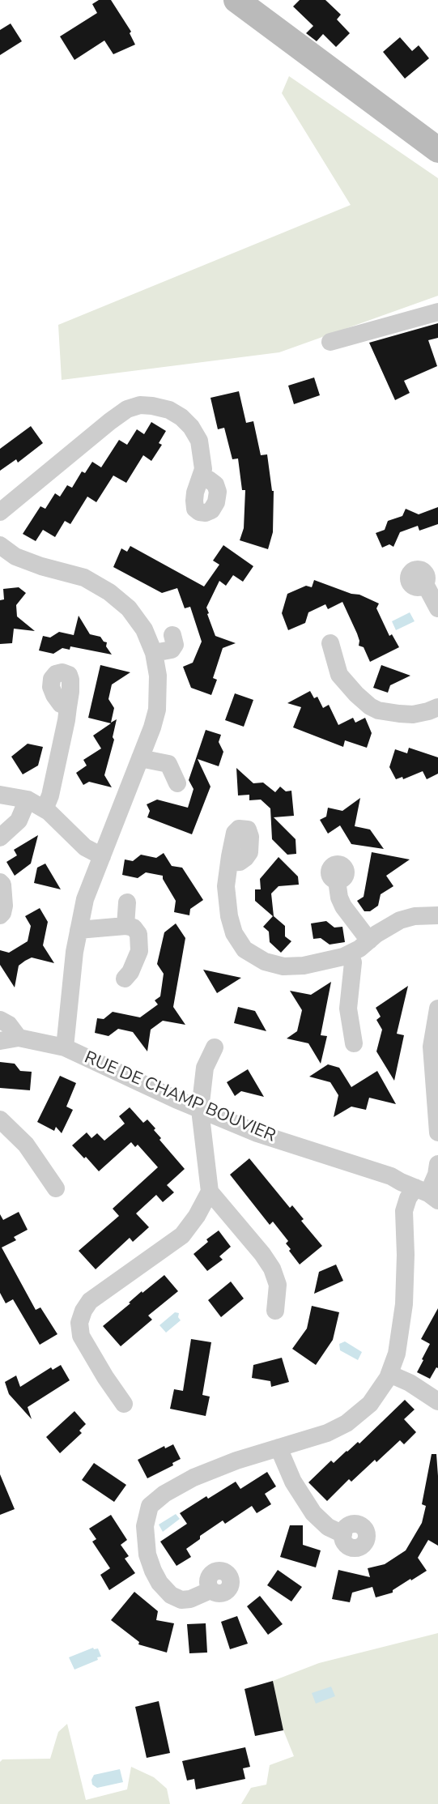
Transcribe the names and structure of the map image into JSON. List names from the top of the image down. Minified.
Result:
{"streets":{"street":["RUE DE CHAMP BOUVIER"]}}
